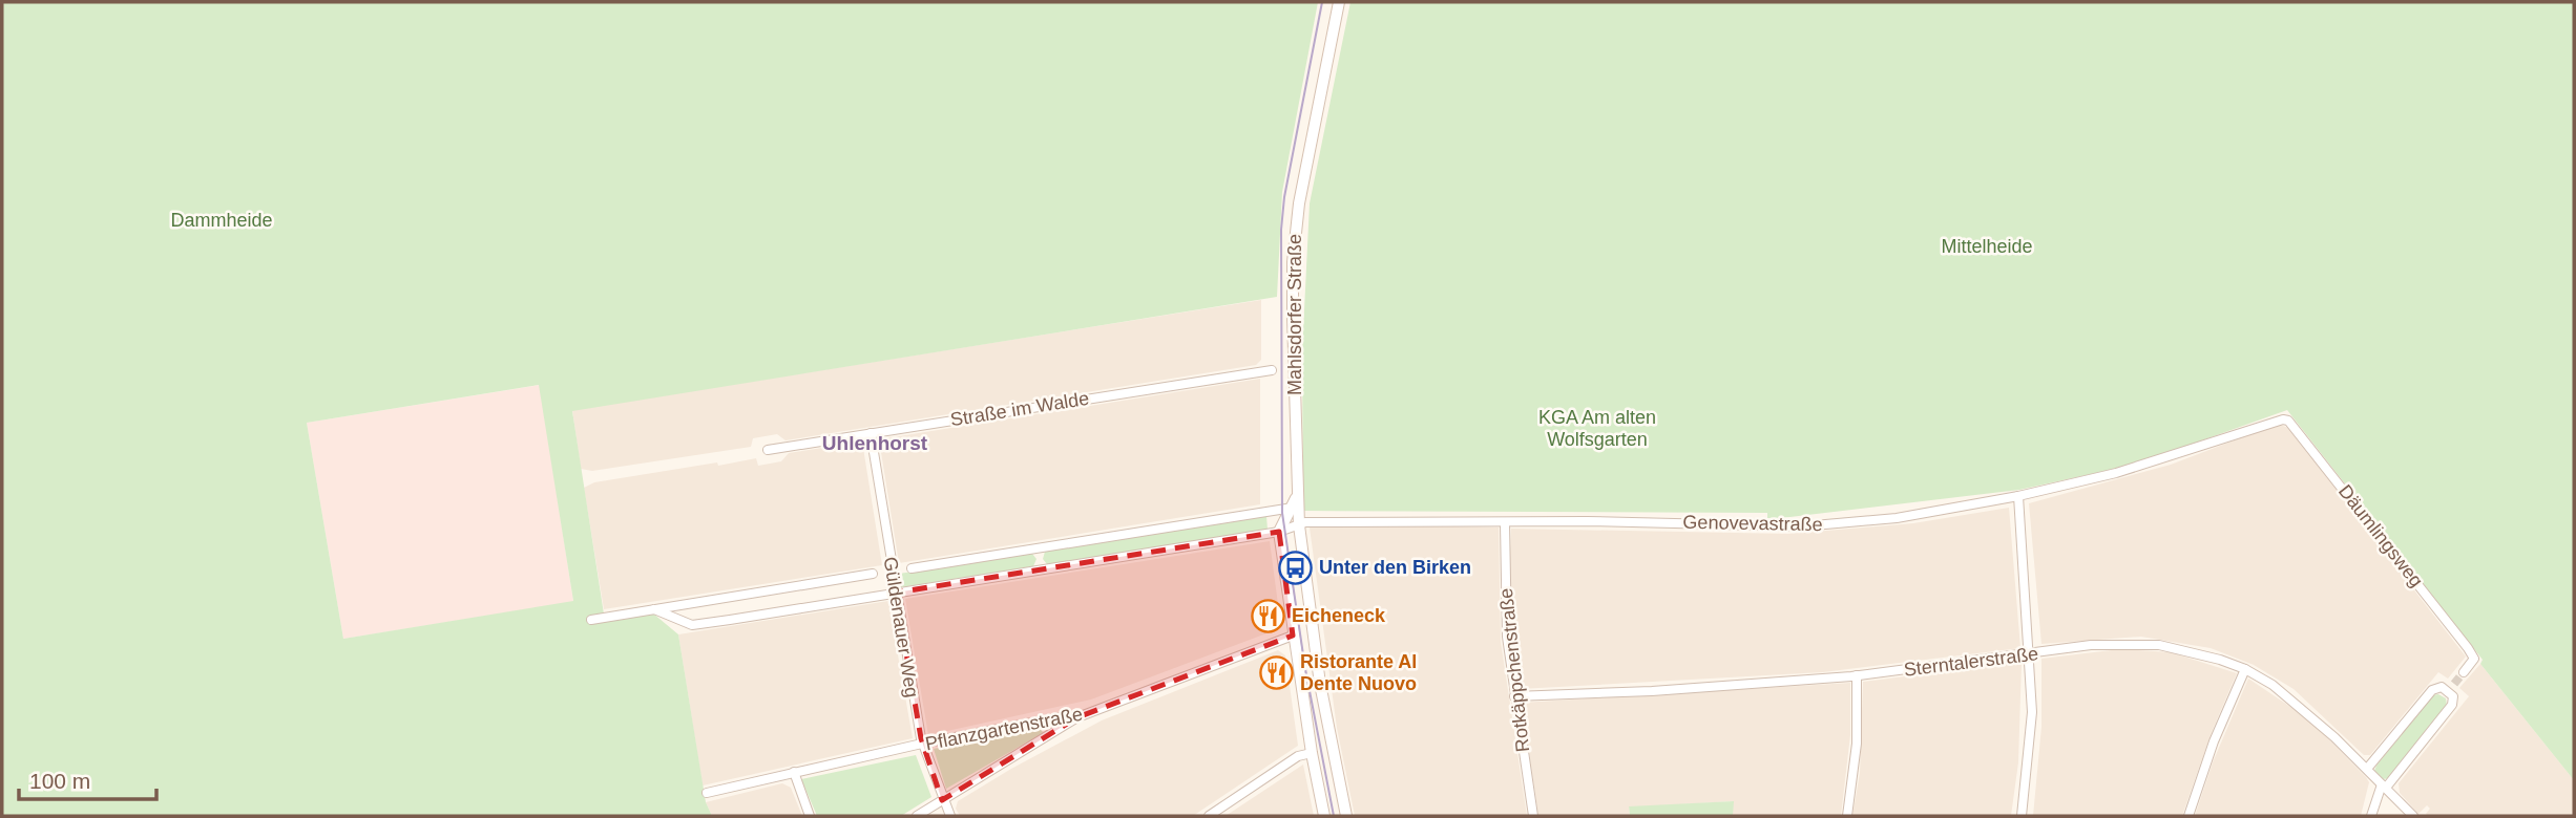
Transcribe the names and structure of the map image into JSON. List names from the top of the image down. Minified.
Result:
{"streets":{"main road":["Mahlsdorfer Straße"],"street":["Straße im Walde","Genovevastraße","Däumlingsweg","Güldenauer Weg","Sterntalerstraße","Rotkäppchenstraße","Pflanzgartenstraße"]},"crossings":[["Mahlsdorfer Straße","Genovevastraße"],["Straße im Walde","Güldenauer Weg"],["Genovevastraße","Däumlingsweg"],["Genovevastraße","Rotkäppchenstraße"],["Güldenauer Weg","Pflanzgartenstraße"],["Sterntalerstraße","Rotkäppchenstraße"]],"districts":["Uhlenhorst"],"parks":["Dammheide","Mittelheide","KGA Am alten Wolfsgarten"],"places":{"bus stop":["Unter den Birken"],"restaurant":["Eicheneck","Ristorante Al Dente Nuovo"]},"scale_bar":"100 m"}
